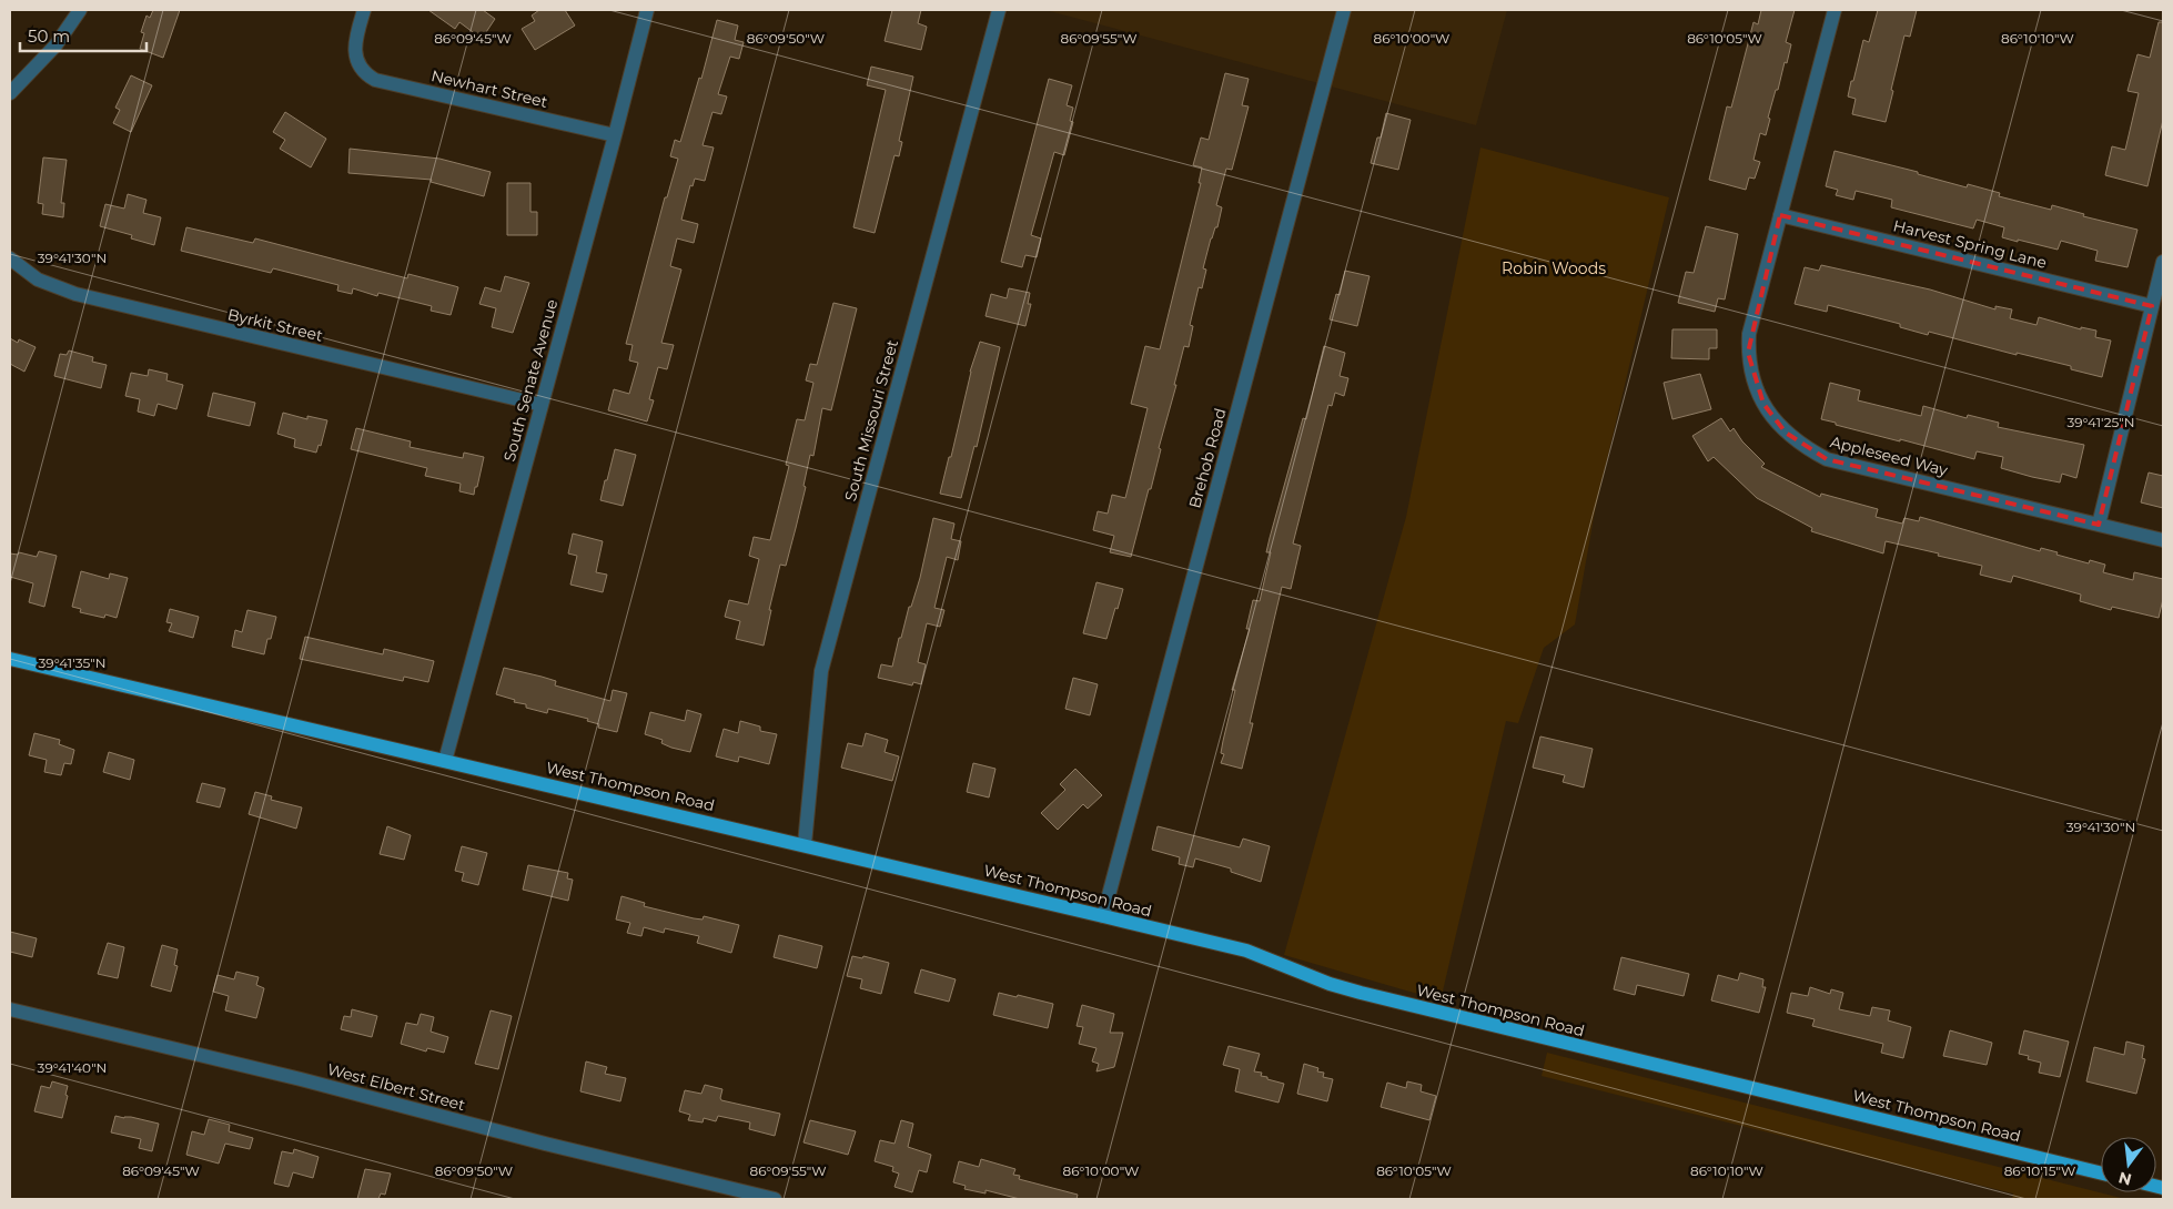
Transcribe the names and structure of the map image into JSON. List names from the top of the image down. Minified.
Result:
{"streets":{"main road":["West Thompson Road"],"street":["Newhart Street","Harvest Spring Lane","Byrkit Street","South Senate Avenue","South Missouri Street","Appleseed Way","Brehob Road","West Elbert Street"]},"crossings":[["Newhart Street","South Senate Avenue"],["Harvest Spring Lane","Appleseed Way"],["Byrkit Street","South Senate Avenue"],["South Senate Avenue","West Thompson Road"],["South Missouri Street","West Thompson Road"],["Brehob Road","West Thompson Road"]],"parks":["Robin Woods"],"scale_bar":"50 m","north":"bottom","coordinates":["86°09'45\"W","86°09'50\"W","86°09'55\"W","86°10'00\"W","86°10'05\"W","86°10'10\"W","39°41'30\"N","39°41'25\"N","39°41'35\"N","39°41'40\"N","86°10'15\"W"]}
